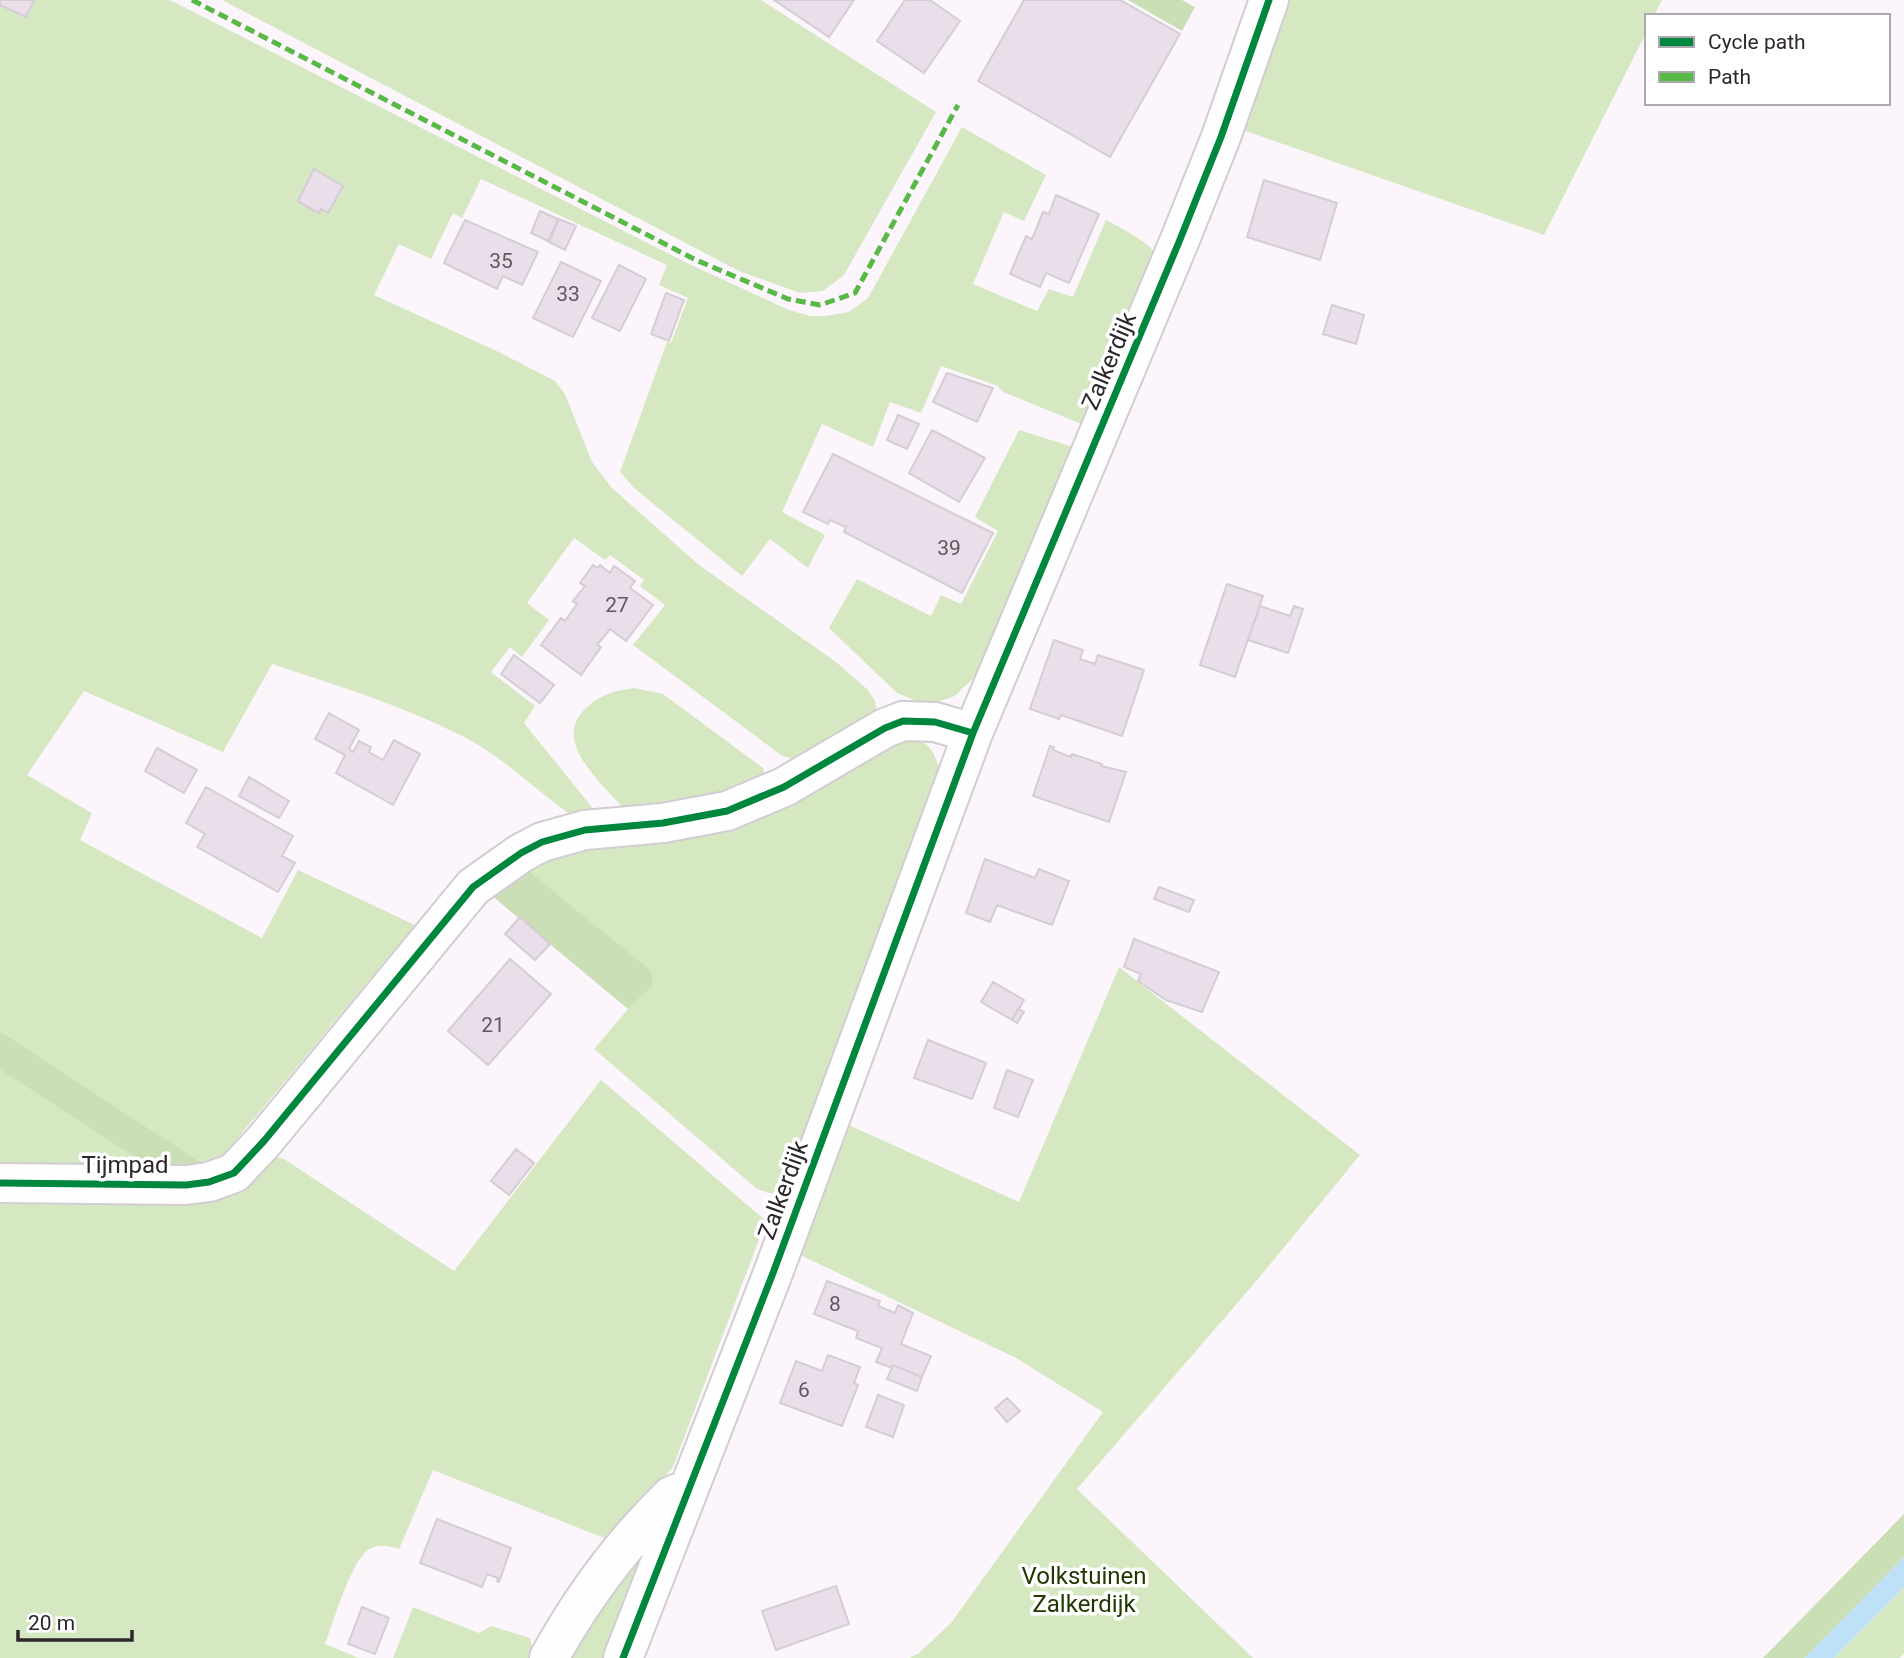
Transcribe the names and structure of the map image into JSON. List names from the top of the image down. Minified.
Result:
{"streets":{"street":["Zalkerdijk","Tijmpad"]},"crossings":[["Zalkerdijk","Tijmpad"]],"parks":["Volkstuinen Zalkerdijk"],"house_numbers":["35","33","39","27","21","8","6"],"legend":["Cycle path","Path"],"scale_bar":"20 m"}
